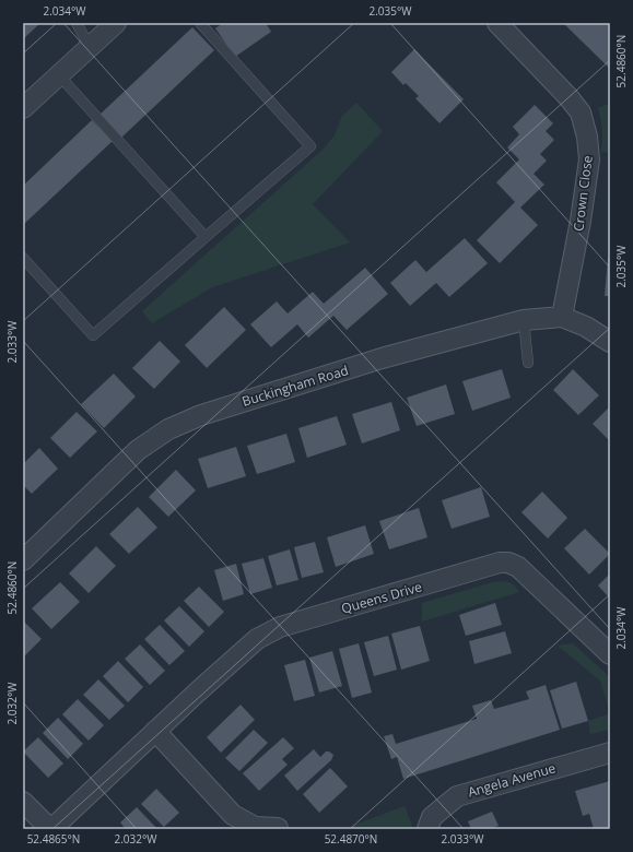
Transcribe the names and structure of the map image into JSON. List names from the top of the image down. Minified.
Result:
{"streets":{"street":["Crown Close","Buckingham Road","Queens Drive","Angela Avenue"]},"crossings":[["Crown Close","Buckingham Road"]],"coordinates":["2.034°W","2.035°W","52.4860°N","2.033°W","2.032°W","52.4865°N","52.4870°N"]}
